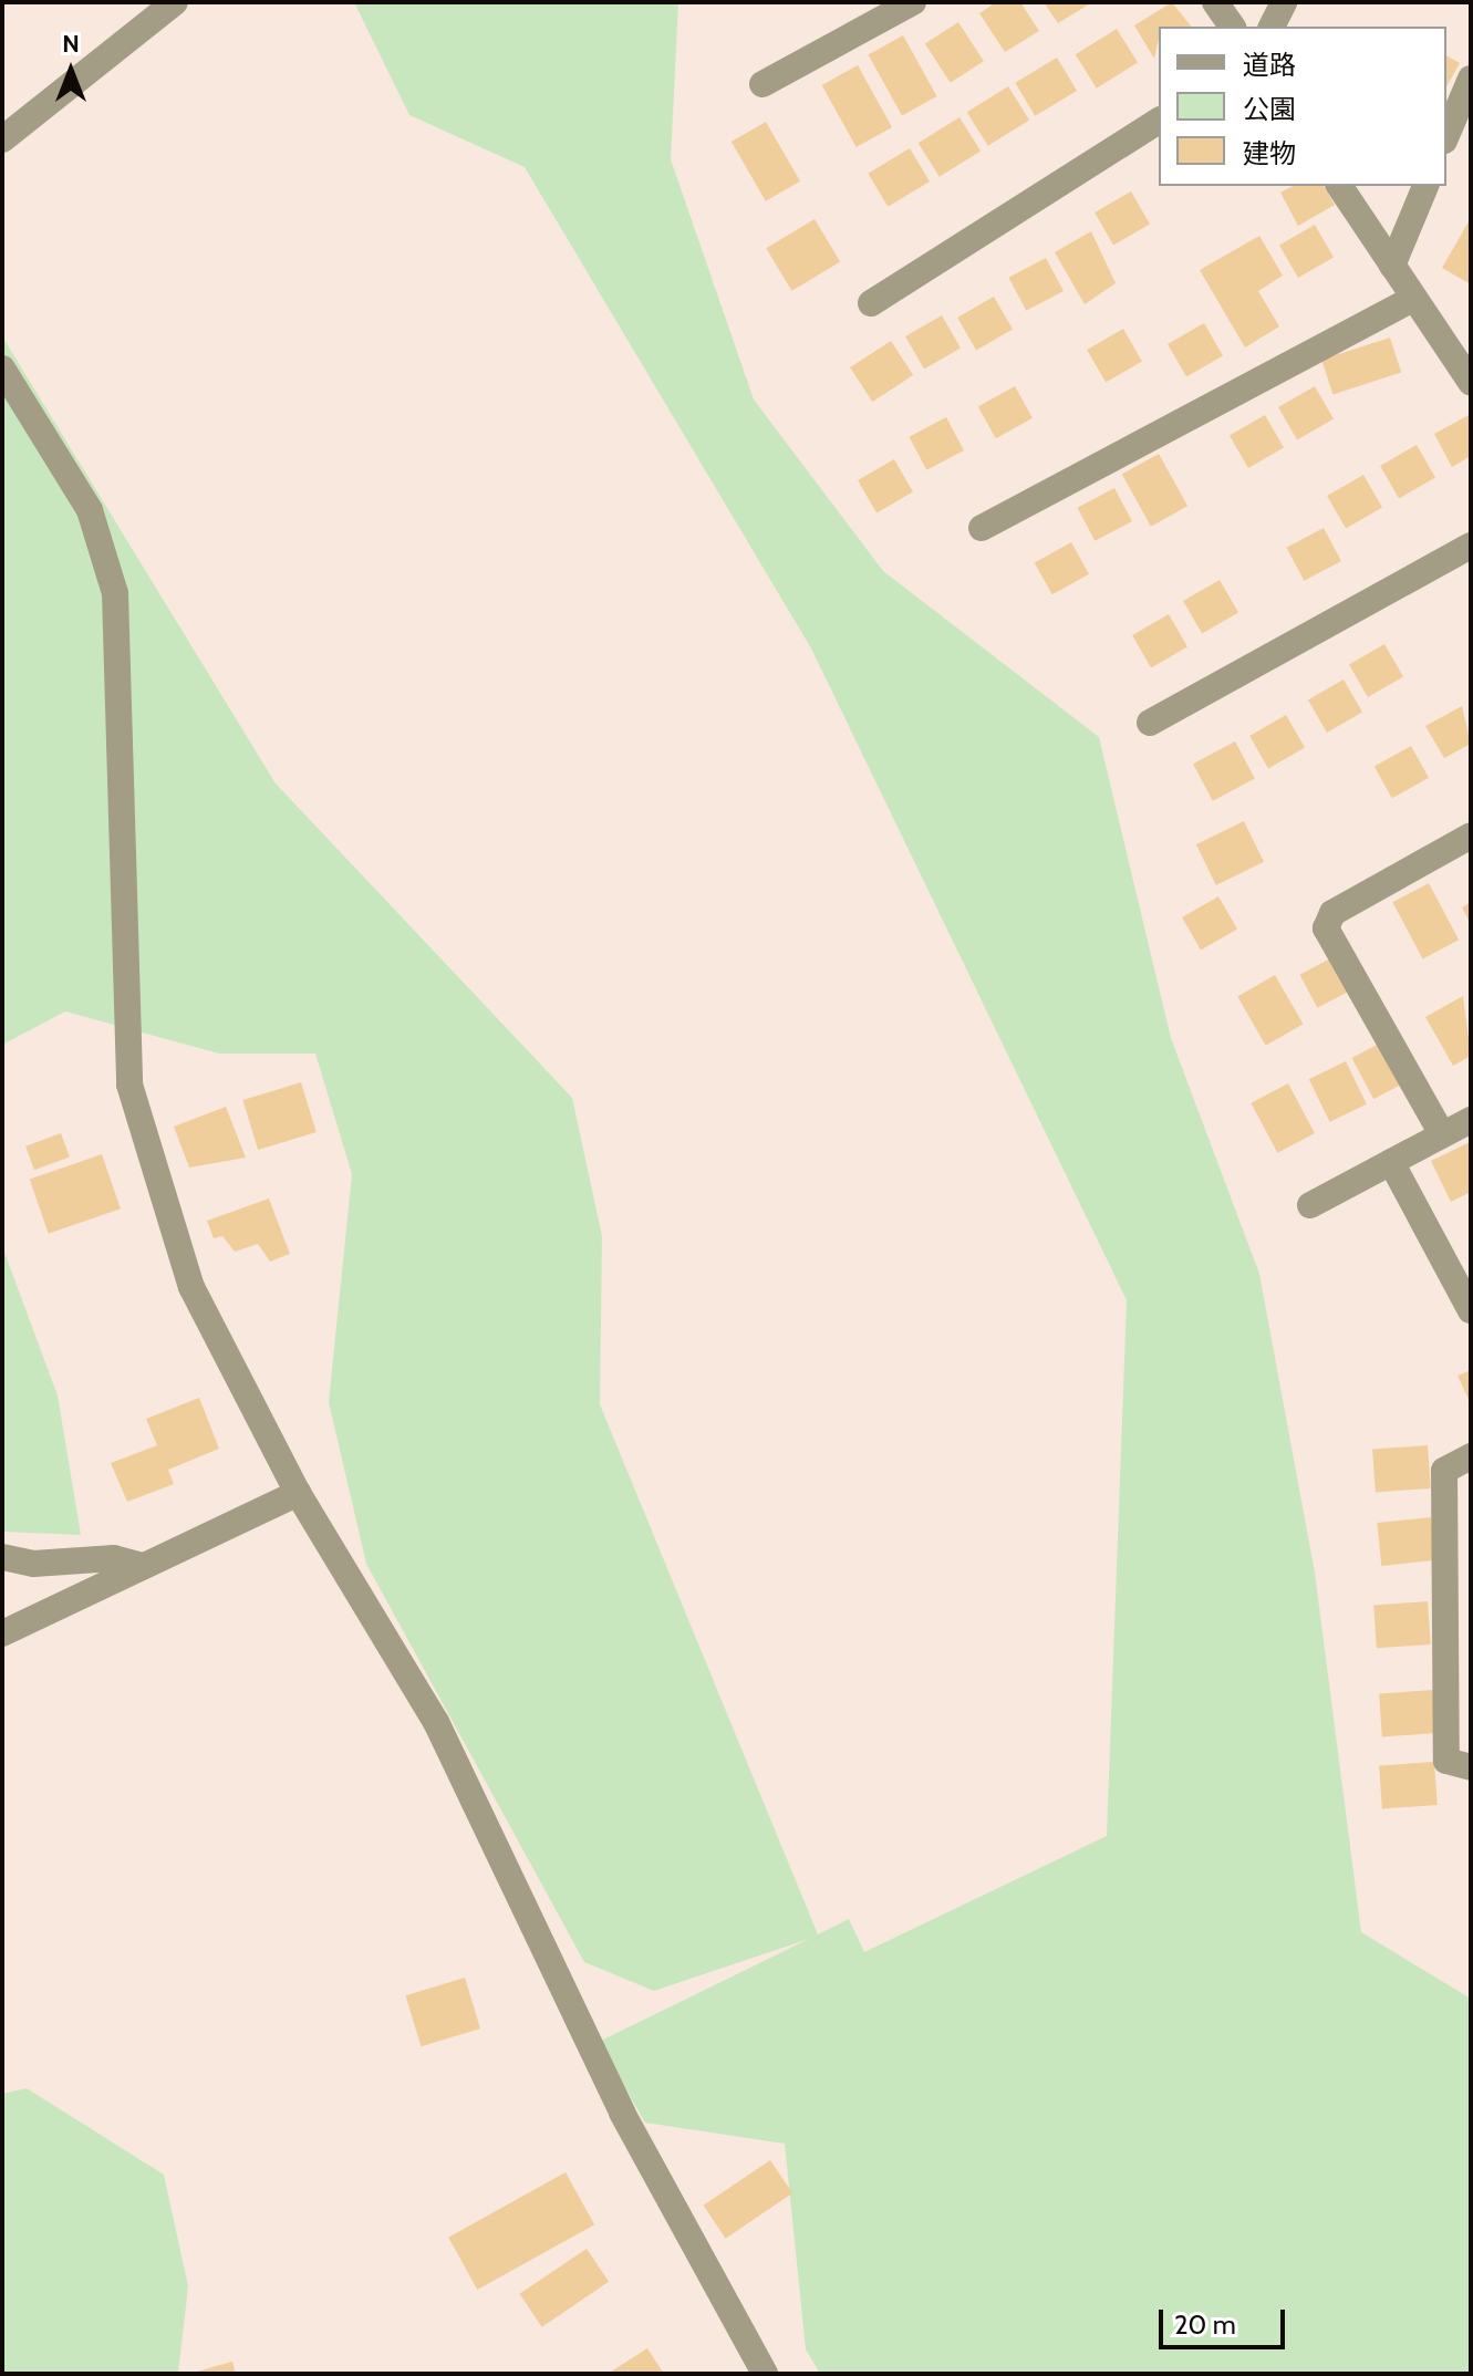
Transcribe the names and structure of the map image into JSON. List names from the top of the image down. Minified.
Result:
{"legend":["道路","公園","建物"],"scale_bar":"20 m","north":"top"}
